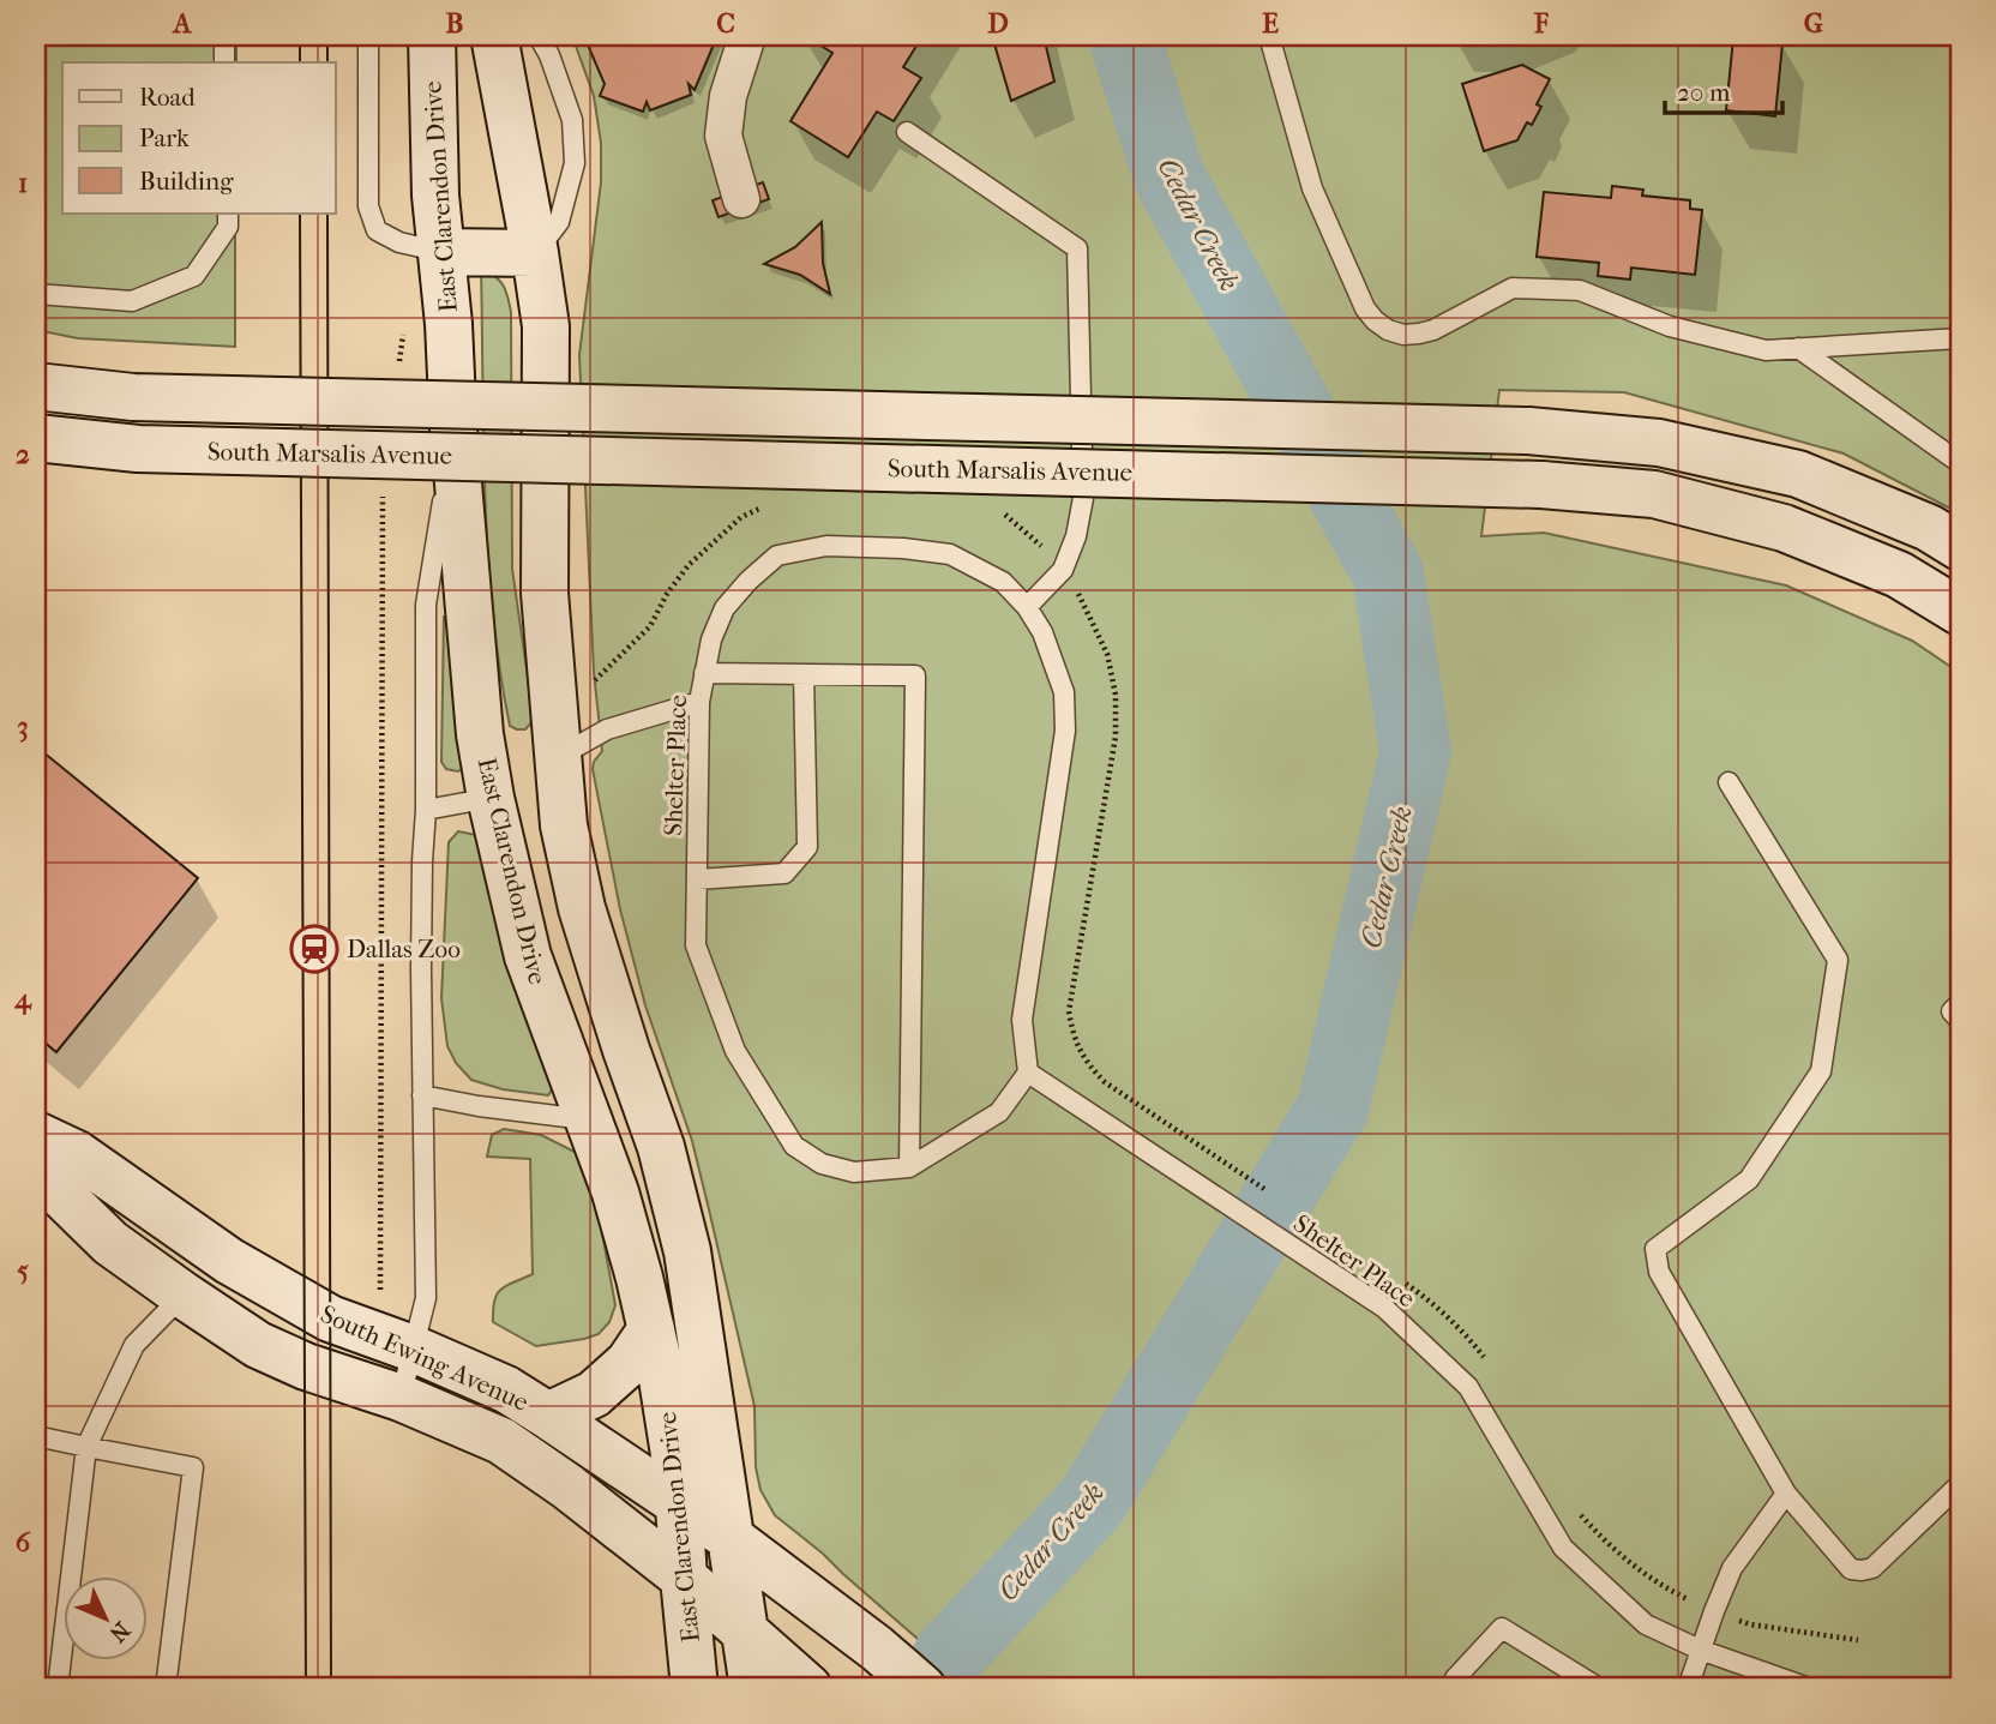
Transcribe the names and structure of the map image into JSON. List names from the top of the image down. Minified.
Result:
{"streets":{"street":["East Clarendon Drive","South Marsalis Avenue","South Ewing Avenue"],"lane":["Shelter Place"]},"crossings":[["East Clarendon Drive","South Ewing Avenue"]],"water":["Cedar Creek"],"places":{"station":["Dallas Zoo"]},"legend":["Road","Park","Building"],"scale_bar":"20 m","north":"bottom right","grid":{"columns":["A","B","C","D","E","F","G"],"rows":["1","2","3","4","5","6"]}}
